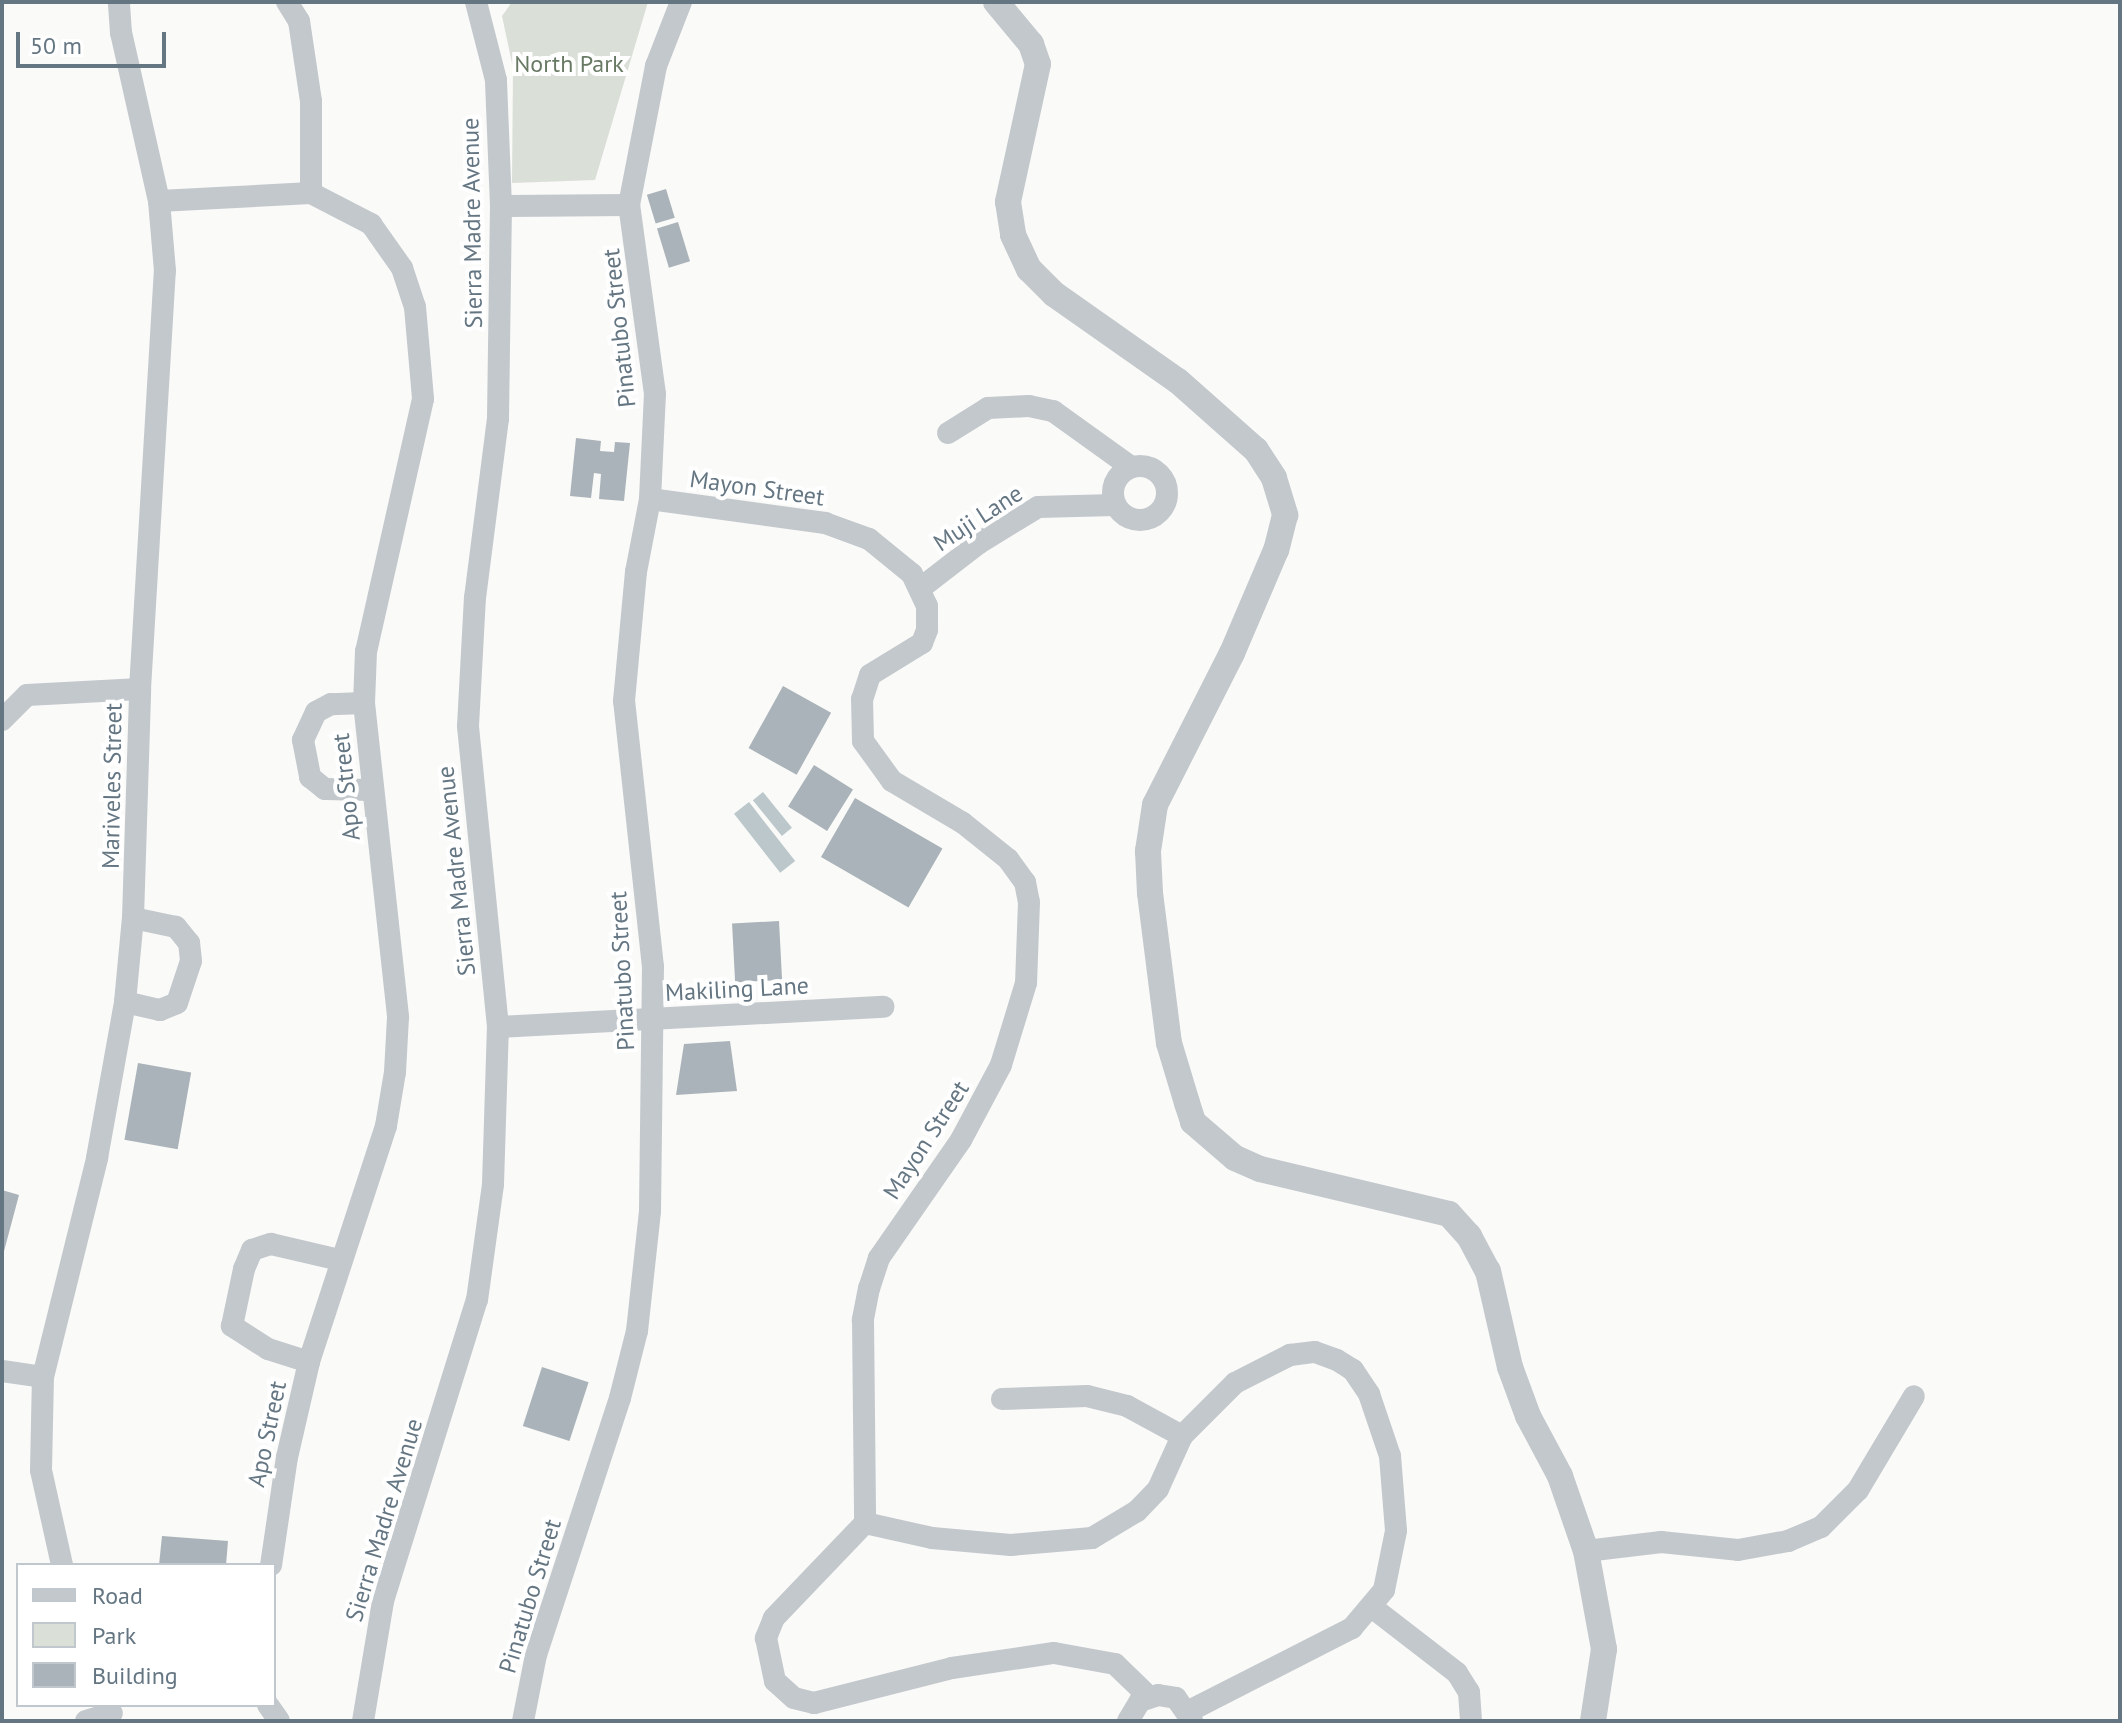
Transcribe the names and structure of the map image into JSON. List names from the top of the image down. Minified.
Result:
{"streets":{"street":["Sierra Madre Avenue","Pinatubo Street","Mayon Street","Muji Lane","Mariveles Street","Apo Street","Makiling Lane"]},"crossings":[["Sierra Madre Avenue","Makiling Lane"],["Pinatubo Street","Mayon Street"],["Pinatubo Street","Makiling Lane"],["Mayon Street","Muji Lane"]],"parks":["North Park"],"legend":["Road","Park","Building"],"scale_bar":"50 m"}
